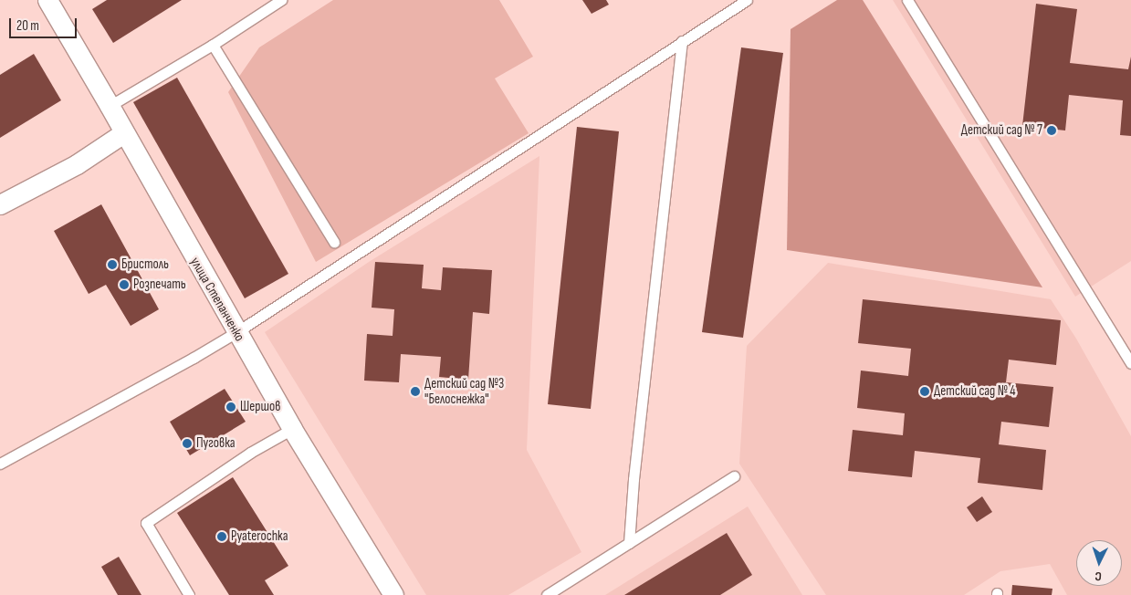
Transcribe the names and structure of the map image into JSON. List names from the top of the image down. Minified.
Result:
{"streets":{"street":["улица Степанченко"]},"places":["Детский сад № 7","Бристоль","Розпечать","Детский сад №3 \"Белоснежка\"","Детский сад № 4","Шершов","Пуговка","Pyaterochka"],"scale_bar":"20 m","north":"bottom"}
